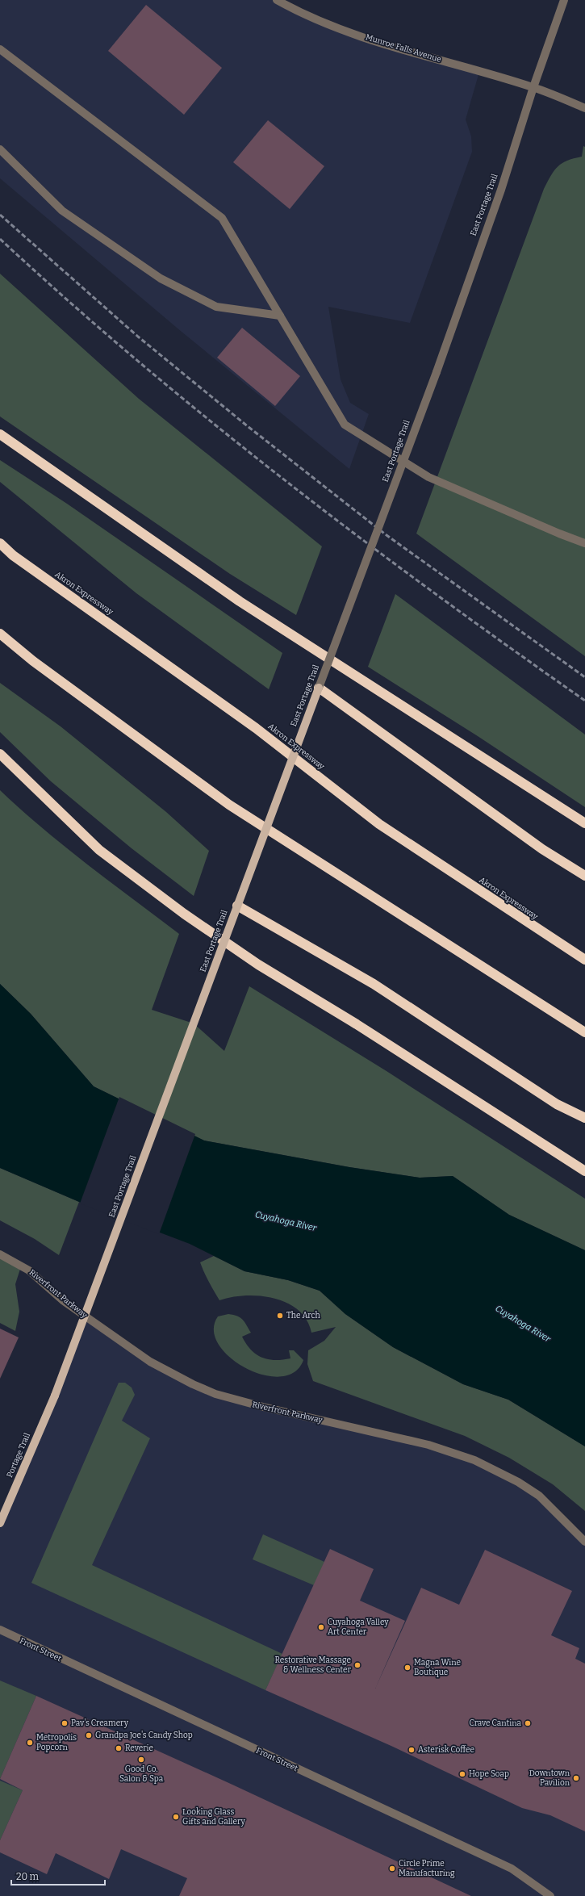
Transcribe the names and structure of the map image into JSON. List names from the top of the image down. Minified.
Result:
{"streets":{"highway":["Akron Expressway"],"main road":["East Portage Trail","Portage Trail"],"street":["Munroe Falls Avenue","Riverfront Parkway","Front Street"]},"crossings":[["Munroe Falls Avenue","East Portage Trail"],["East Portage Trail","Portage Trail"]],"water":["Cuyahoga River"],"places":["The Arch","Cuyahoga Valley Art Center","Restorative Massage & Wellness Center","Magna Wine Boutique","Pav's Creamery","Crave Cantina","Grandpa Joe's Candy Shop","Metropolis Popcorn","Reverie","Asterisk Coffee","Good Co. Salon & Spa","Hope Soap","Downtown Pavilion","Looking Glass Gifts and Gallery","Circle Prime Manufacturing"],"scale_bar":"20 m"}
